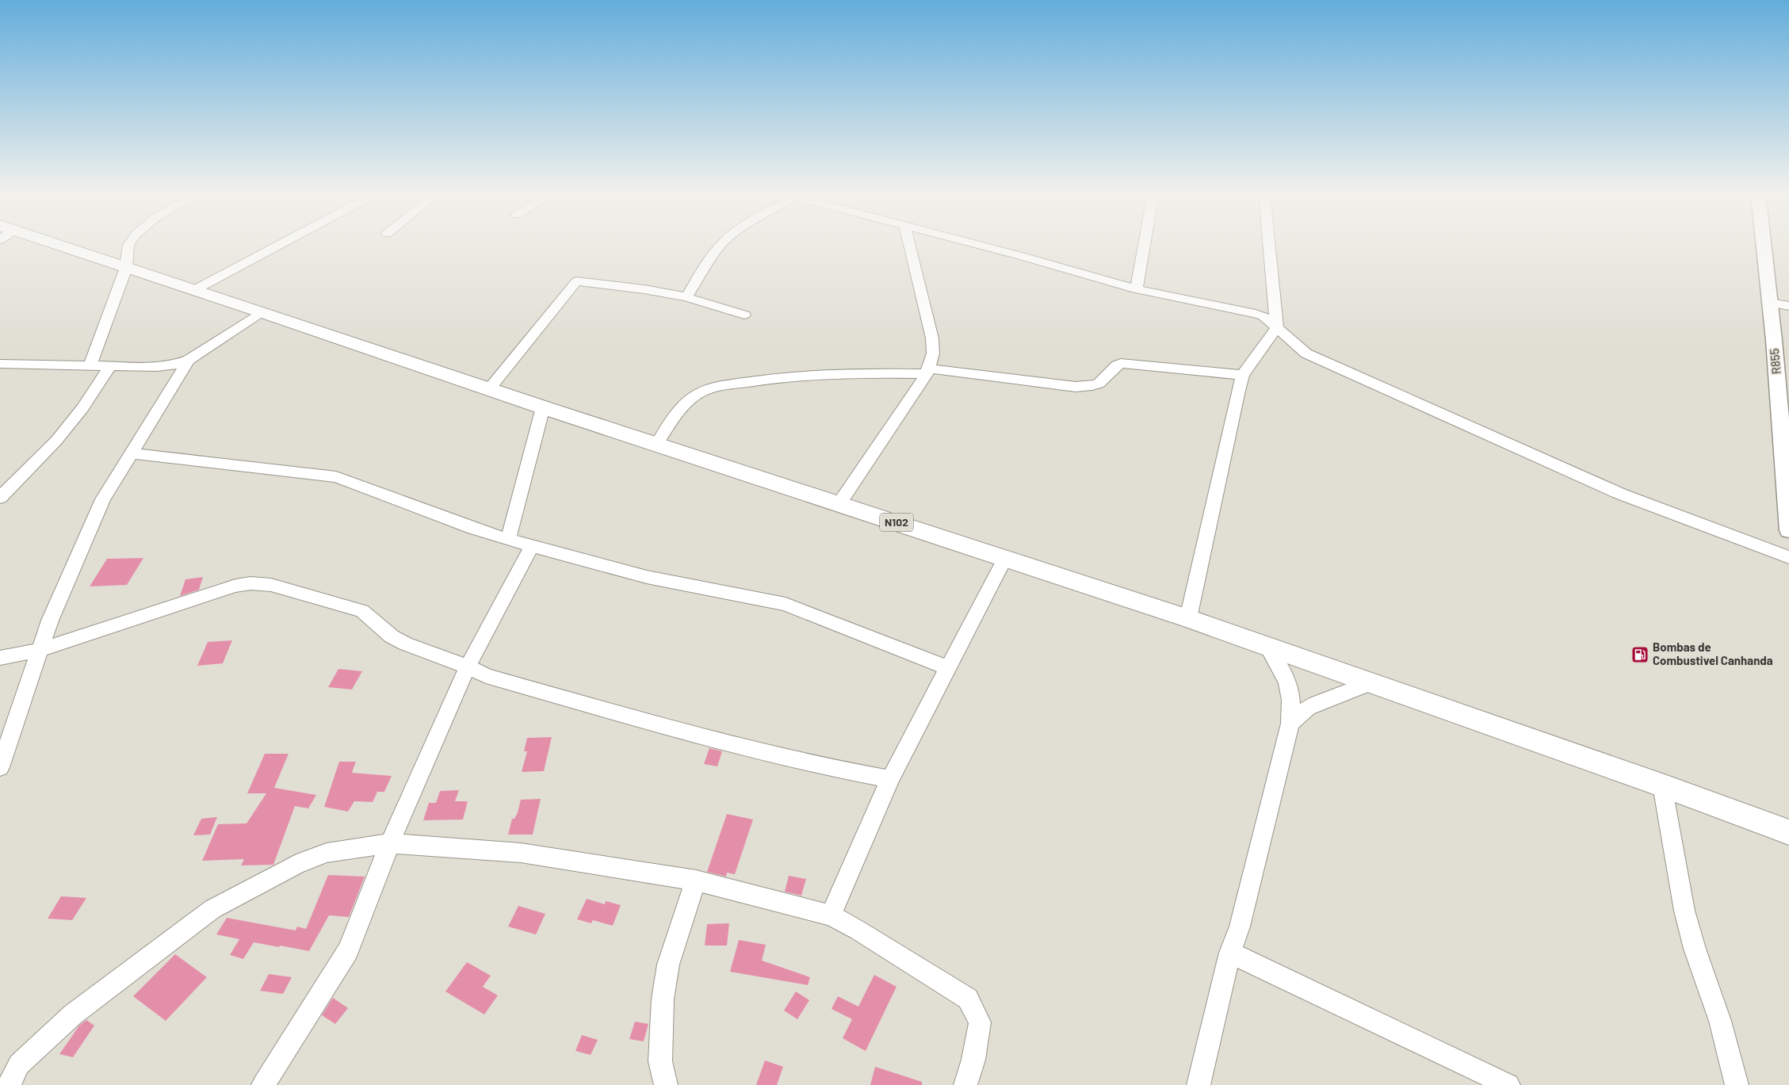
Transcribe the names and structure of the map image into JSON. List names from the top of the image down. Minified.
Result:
{"streets":{"main road":["N102"],"street":["R855"]},"places":{"fuel station":["Bombas de Combustivel Canhanda"]}}
